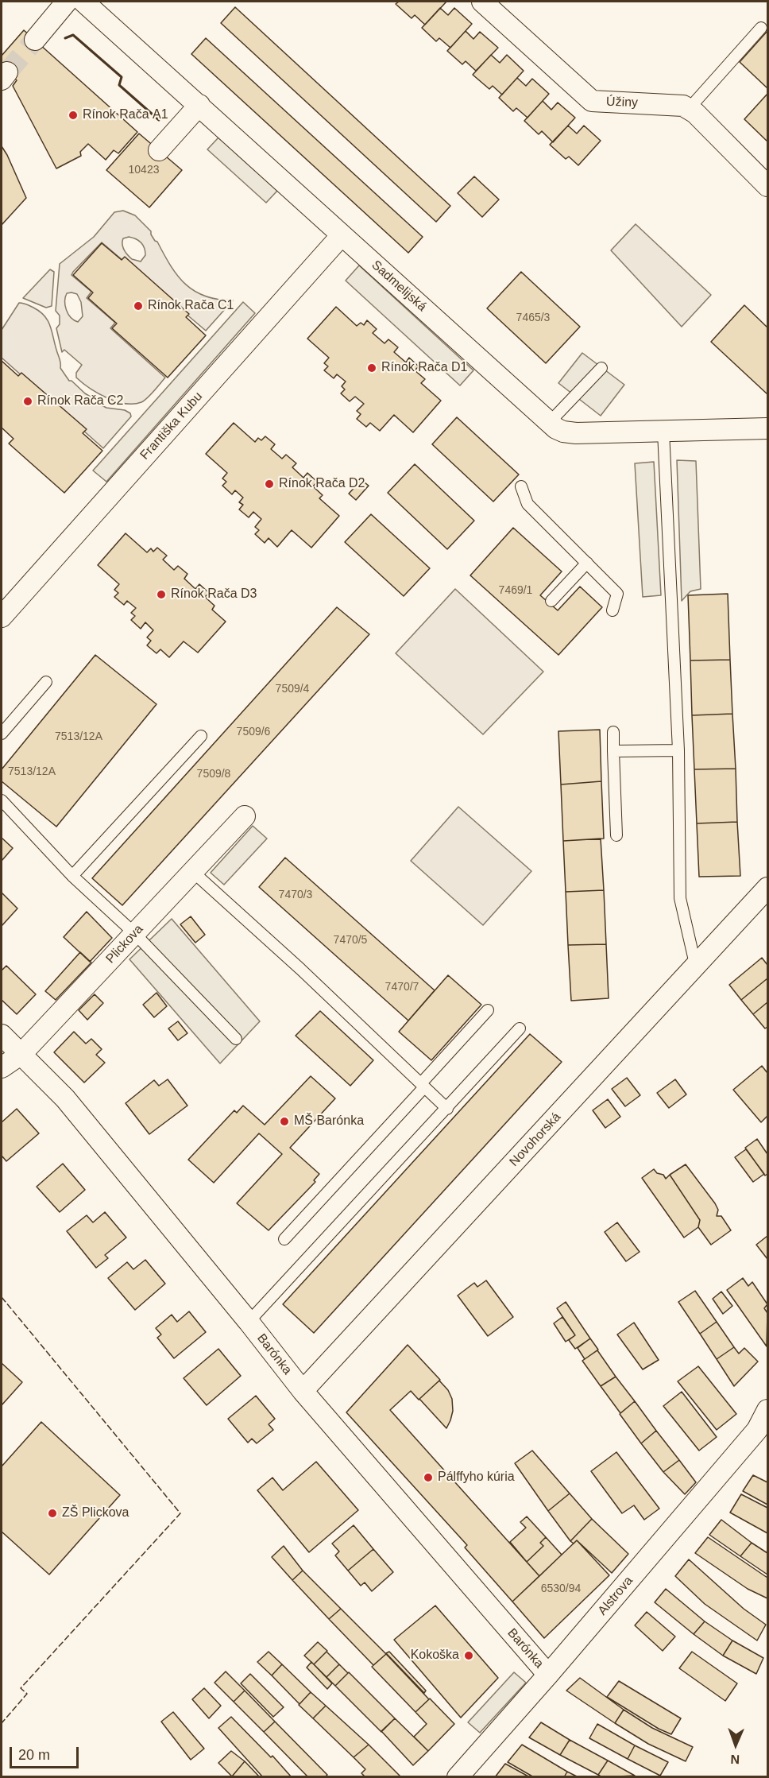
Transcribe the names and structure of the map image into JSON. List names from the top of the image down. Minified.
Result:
{"streets":{"street":["Úžiny","Sadmelijská","Františka Kubu","Plickova","Novohorská","Barónka","Alstrova"]},"crossings":[["Sadmelijská","Františka Kubu"],["Plickova","Barónka"],["Novohorská","Barónka"],["Barónka","Alstrova"]],"places":["Rínok Rača A1","Rínok Rača C1","Rínok Rača D1","Rínok Rača C2","Rínok Rača D2","Rínok Rača D3","MŠ Barónka","Pálffyho kúria","ZŠ Plickova","Kokoška"],"house_numbers":["10423","7465/3","7469/1","7509/4","7509/6","7513/12A","7513/12A","7509/8","7470/3","7470/5","7470/7","6530/94"],"scale_bar":"20 m","north":"bottom"}
